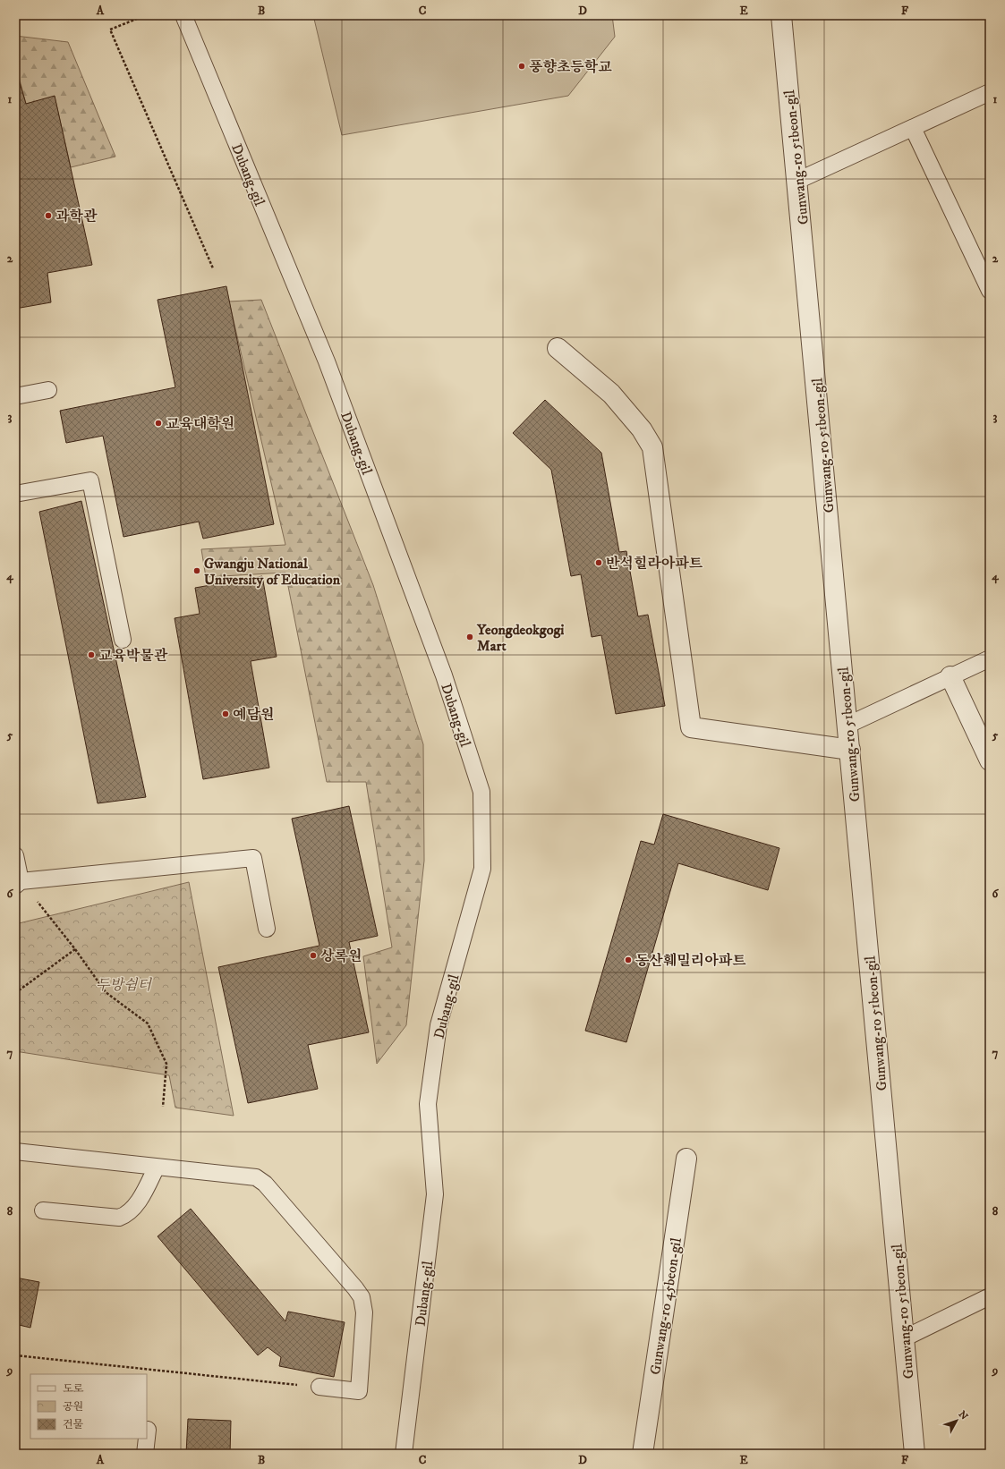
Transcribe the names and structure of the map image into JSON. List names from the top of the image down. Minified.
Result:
{"streets":{"street":["Gunwang-ro 51beon-gil","Gunwang-ro 45beon-gil"],"lane":["Dubang-gil"]},"parks":["두방쉼터"],"places":["풍향초등학교","과학관","교육대학원","반석힐라아파트","Gwangju National University of Education","Yeongdeokgogi Mart","교육박물관","예담원","상록원","동산훼밀리아파트"],"legend":["도로","공원","건물"],"north":"top right","grid":{"columns":["A","B","C","D","E","F"],"rows":["1","2","3","4","5","6","7","8","9"]}}
